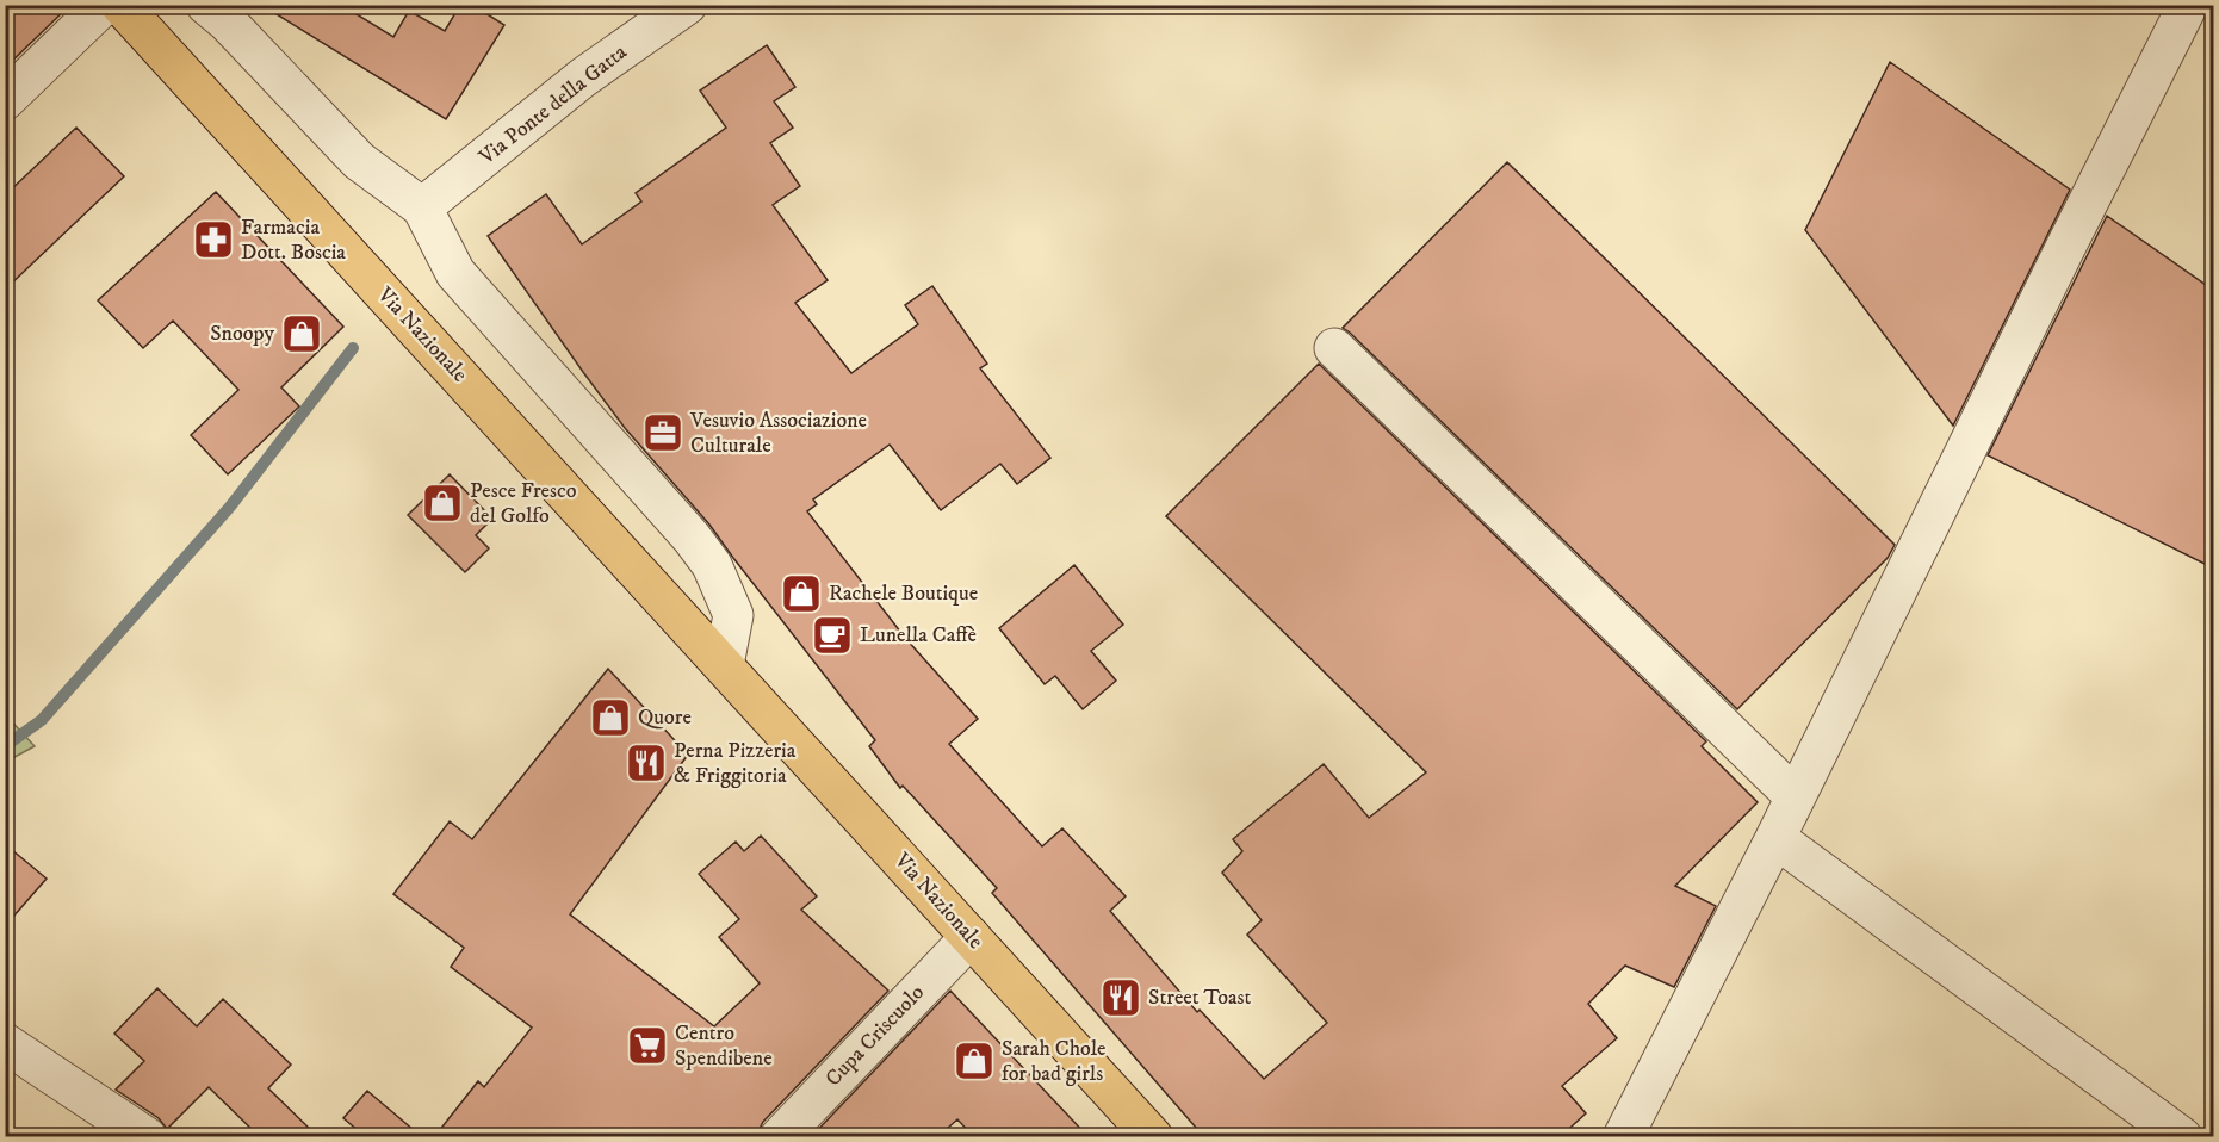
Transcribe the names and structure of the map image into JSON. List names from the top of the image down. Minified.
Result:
{"streets":{"main road":["Via Nazionale"],"street":["Via Ponte della Gatta","Cupa Criscuolo"]},"crossings":[["Via Nazionale","Cupa Criscuolo"]],"places":{"pharmacy":["Farmacia Dott. Boscia"],"shop":["Snoopy","Pesce Fresco del Golfo","Rachele Boutique","Quore","Sarah Chole for bad girls"],"office":["Vesuvio Associazione Culturale"],"cafe":["Lunella Caffè"],"restaurant":["Perna Pizzeria & Friggitoria","Street Toast"],"supermarket":["Centro Spendibene"]}}
